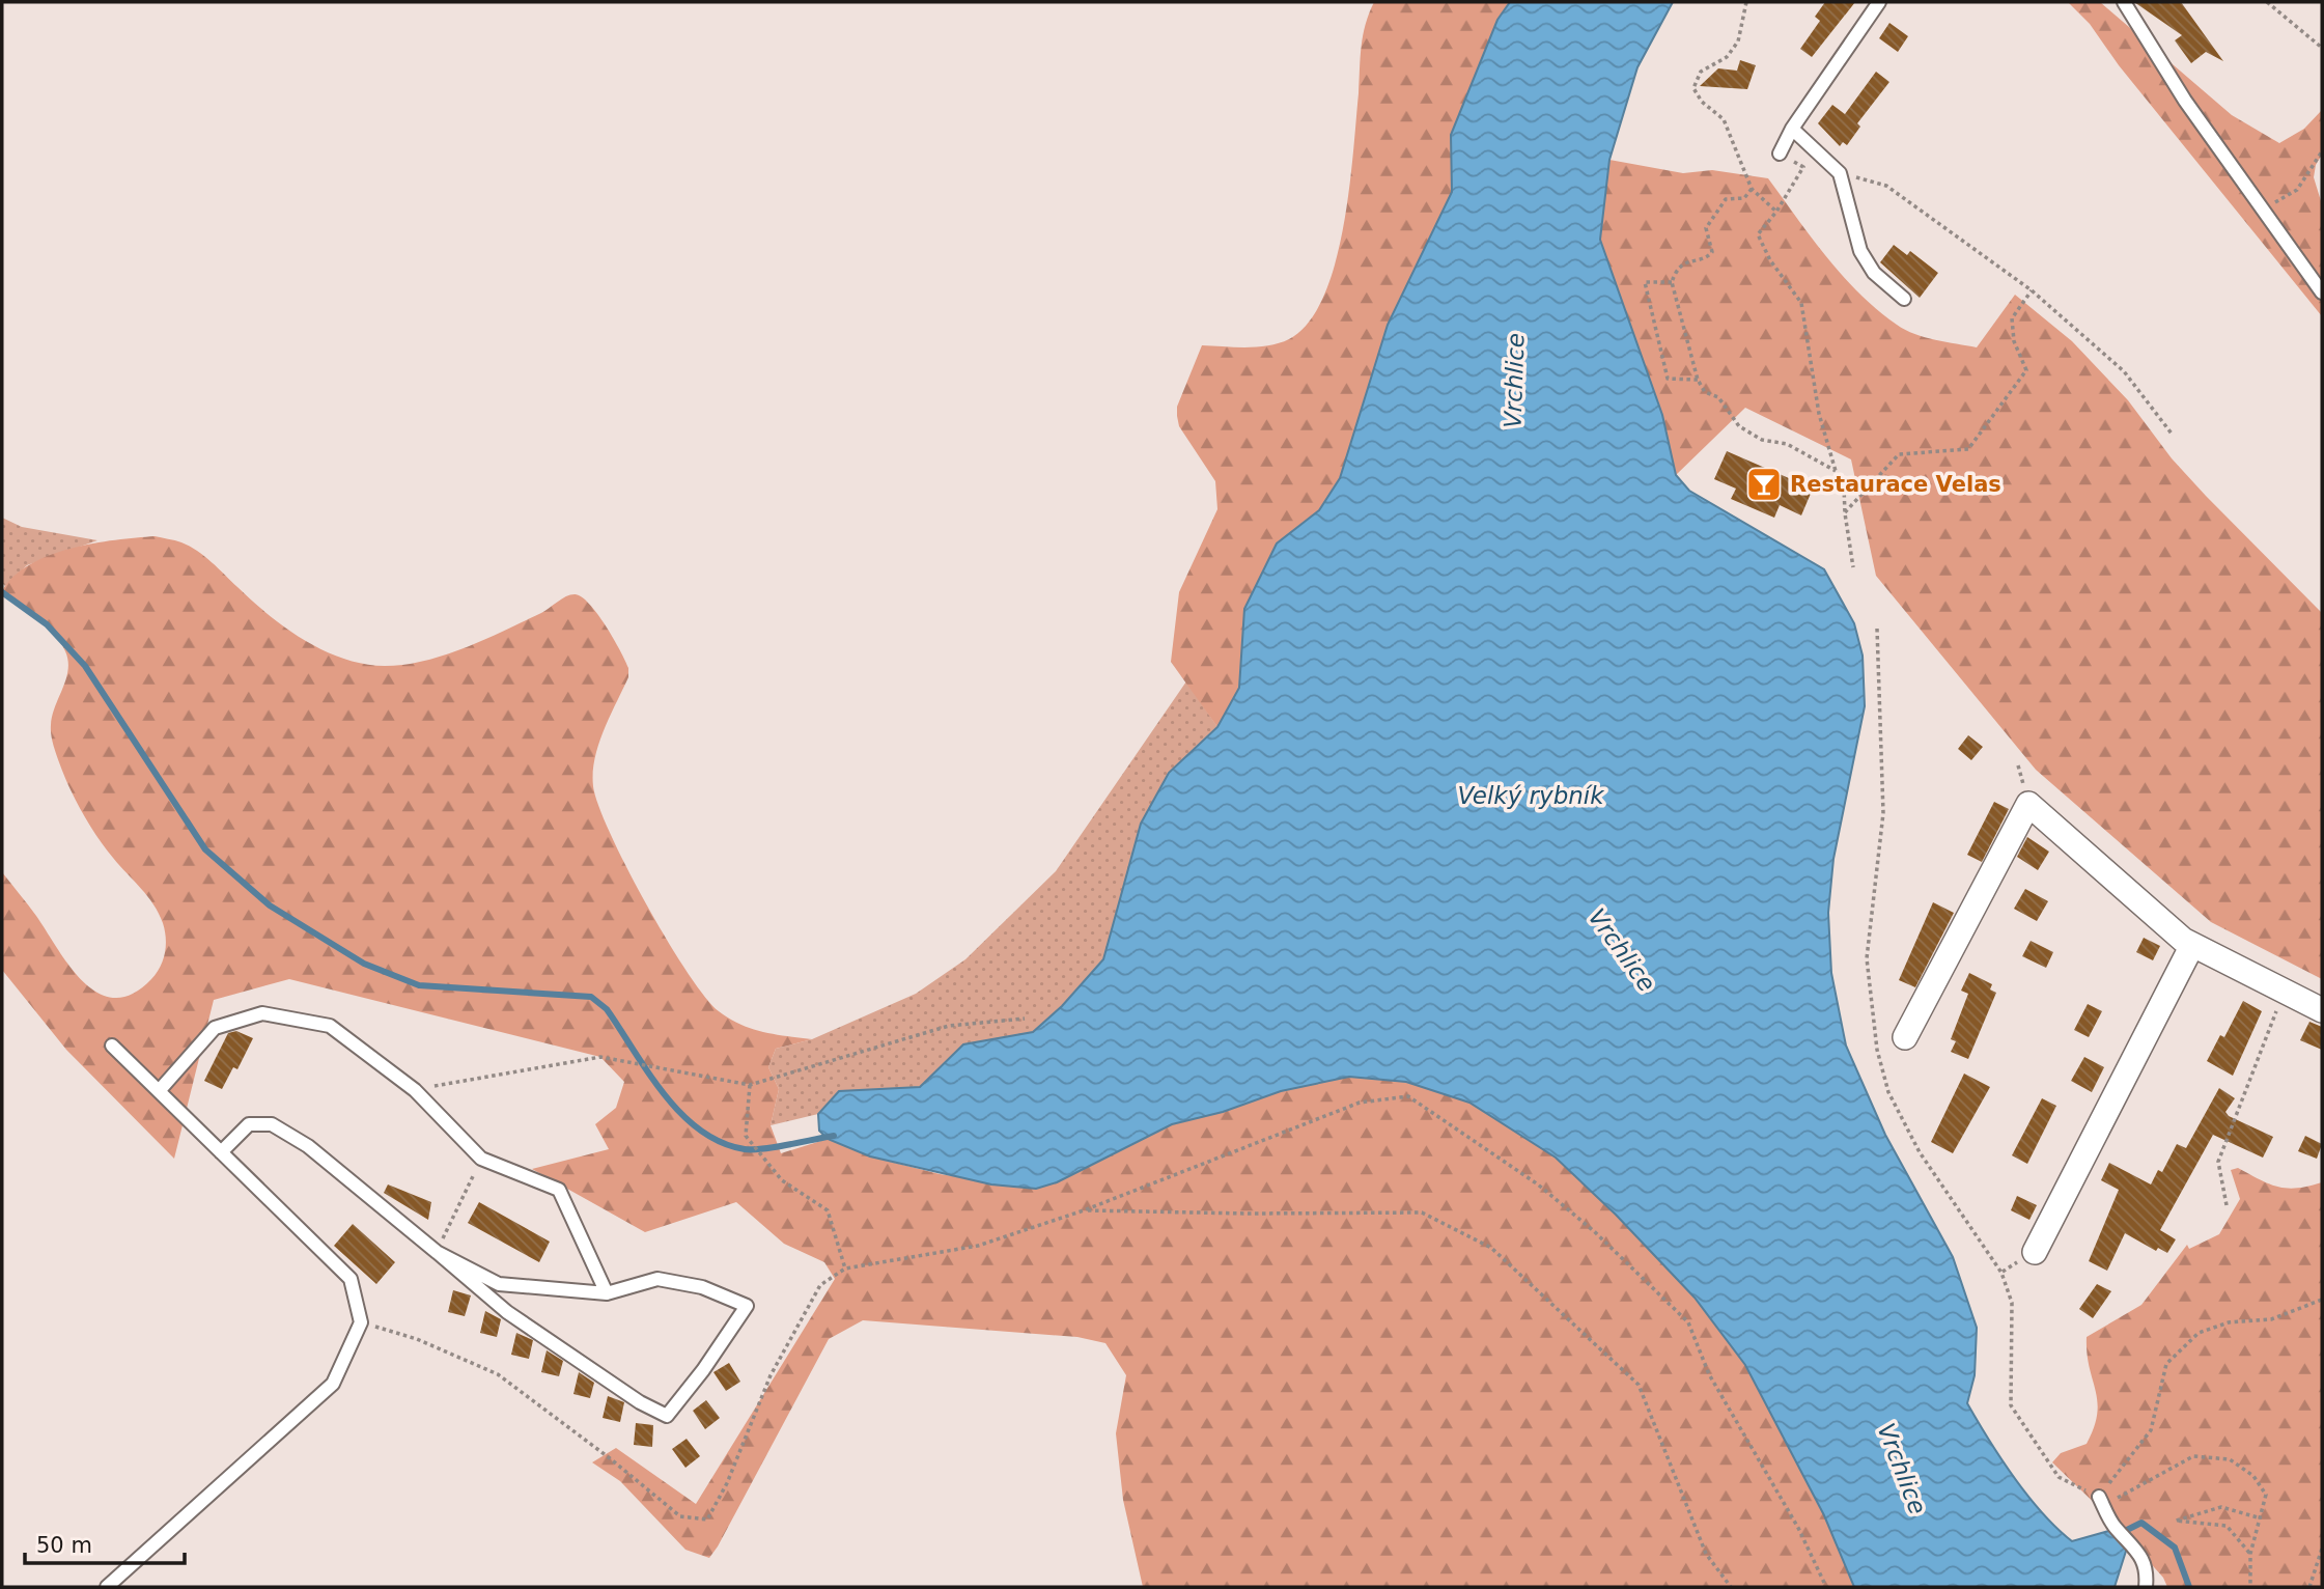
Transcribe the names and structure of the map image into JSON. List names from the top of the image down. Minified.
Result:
{"water":["Vrchlice","Velký rybník"],"places":{"bar":["Restaurace Velas"]},"scale_bar":"50 m"}
